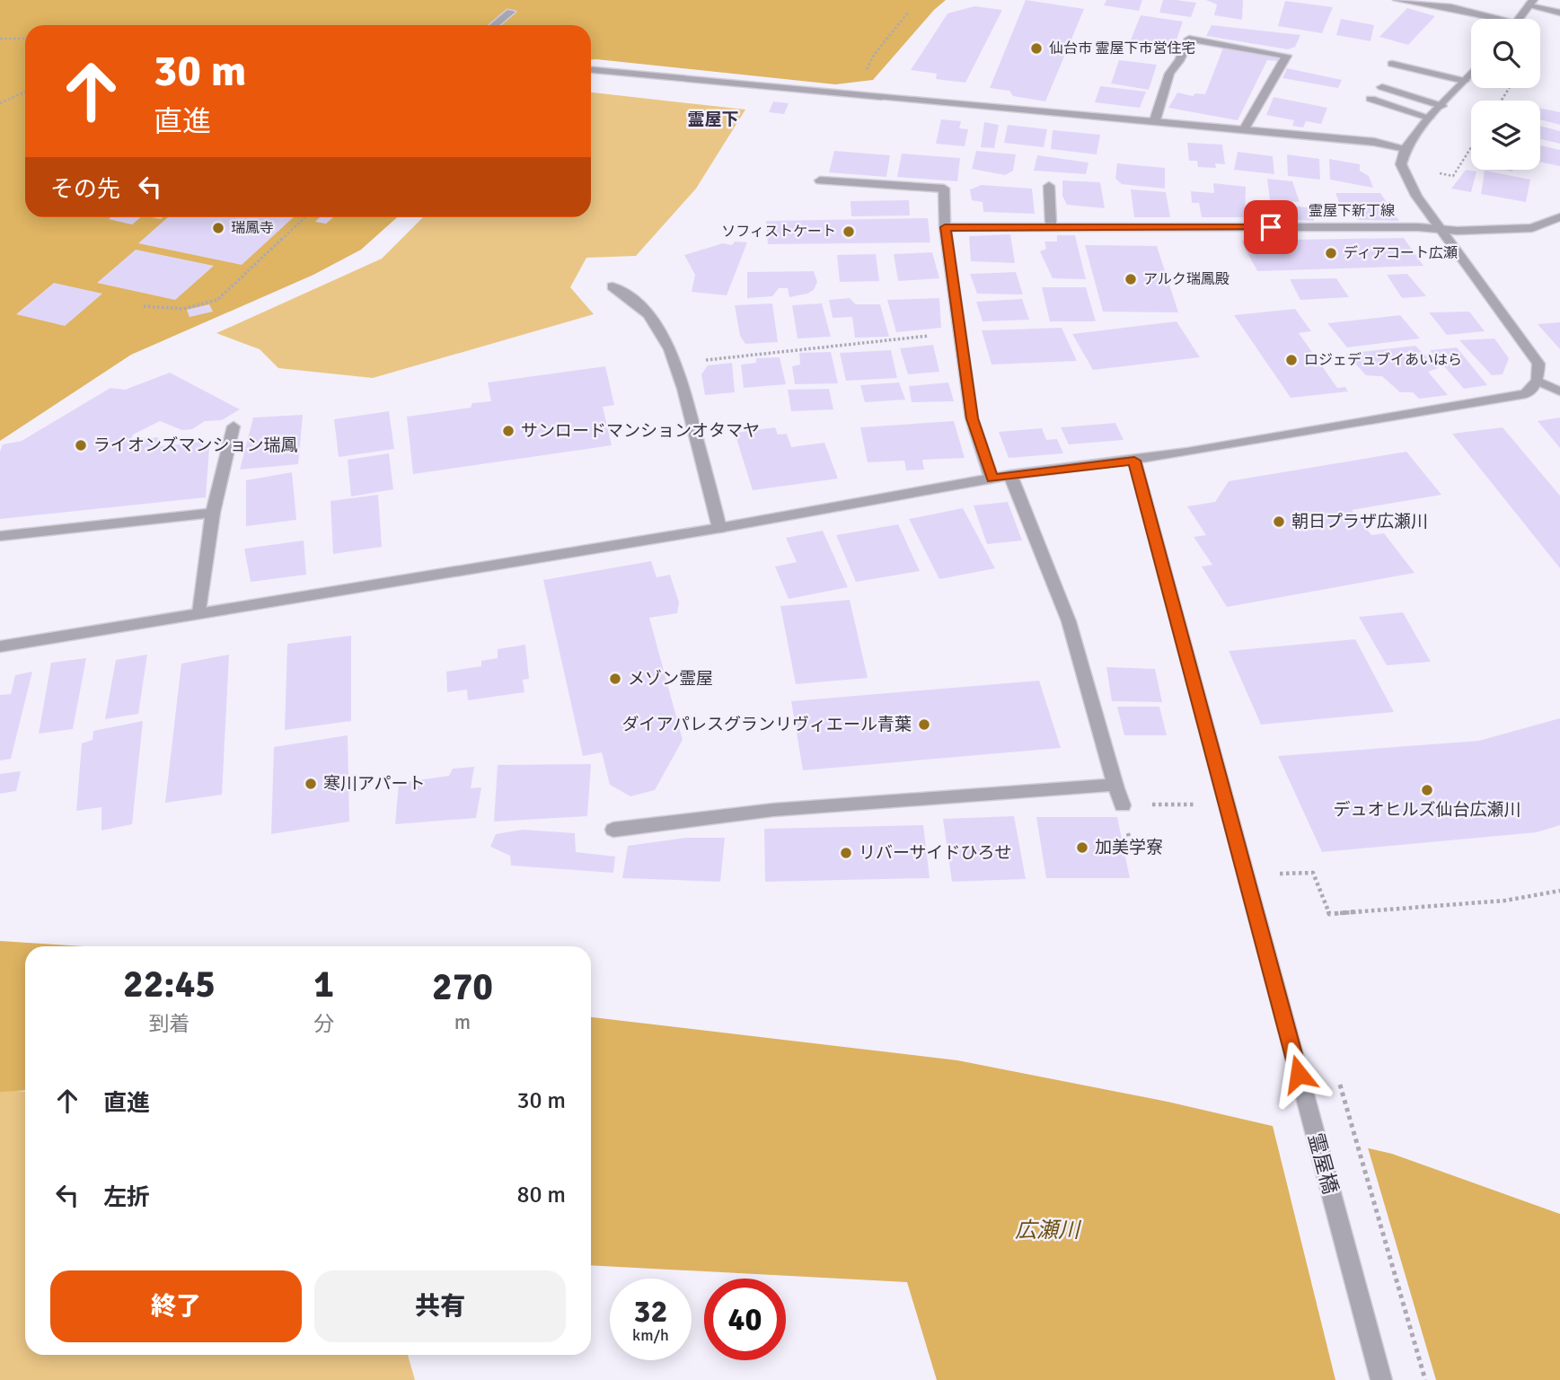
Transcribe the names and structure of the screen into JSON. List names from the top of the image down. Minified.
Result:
{"streets":{"street":["霊屋下新丁線","霊屋橋"]},"districts":["霊屋下"],"water":["広瀬川"],"places":["仙台市 霊屋下市営住宅","瑞鳳寺","ソフィストケート","ディアコート広瀬","アルク瑞鳳殿","ロジェデュブイあいはら","サンロードマンションオタマヤ","ライオンズマンション瑞鳳","朝日プラザ広瀬川","メゾン霊屋","ダイアパレスグランリヴィエール青葉","寒川アパート","デュオヒルズ仙台広瀬川","加美学寮","リバーサイドひろせ"],"page":{"turn":["30 m","直進"],"then":"その先","eta":["22:45","到着","1","分","270","m"],"list":[{"name":"直進","value":"30 m"},{"name":"左折","value":"80 m"}],"buttons":["終了","共有"],"speed":"32 km/h","limit":"40"}}
